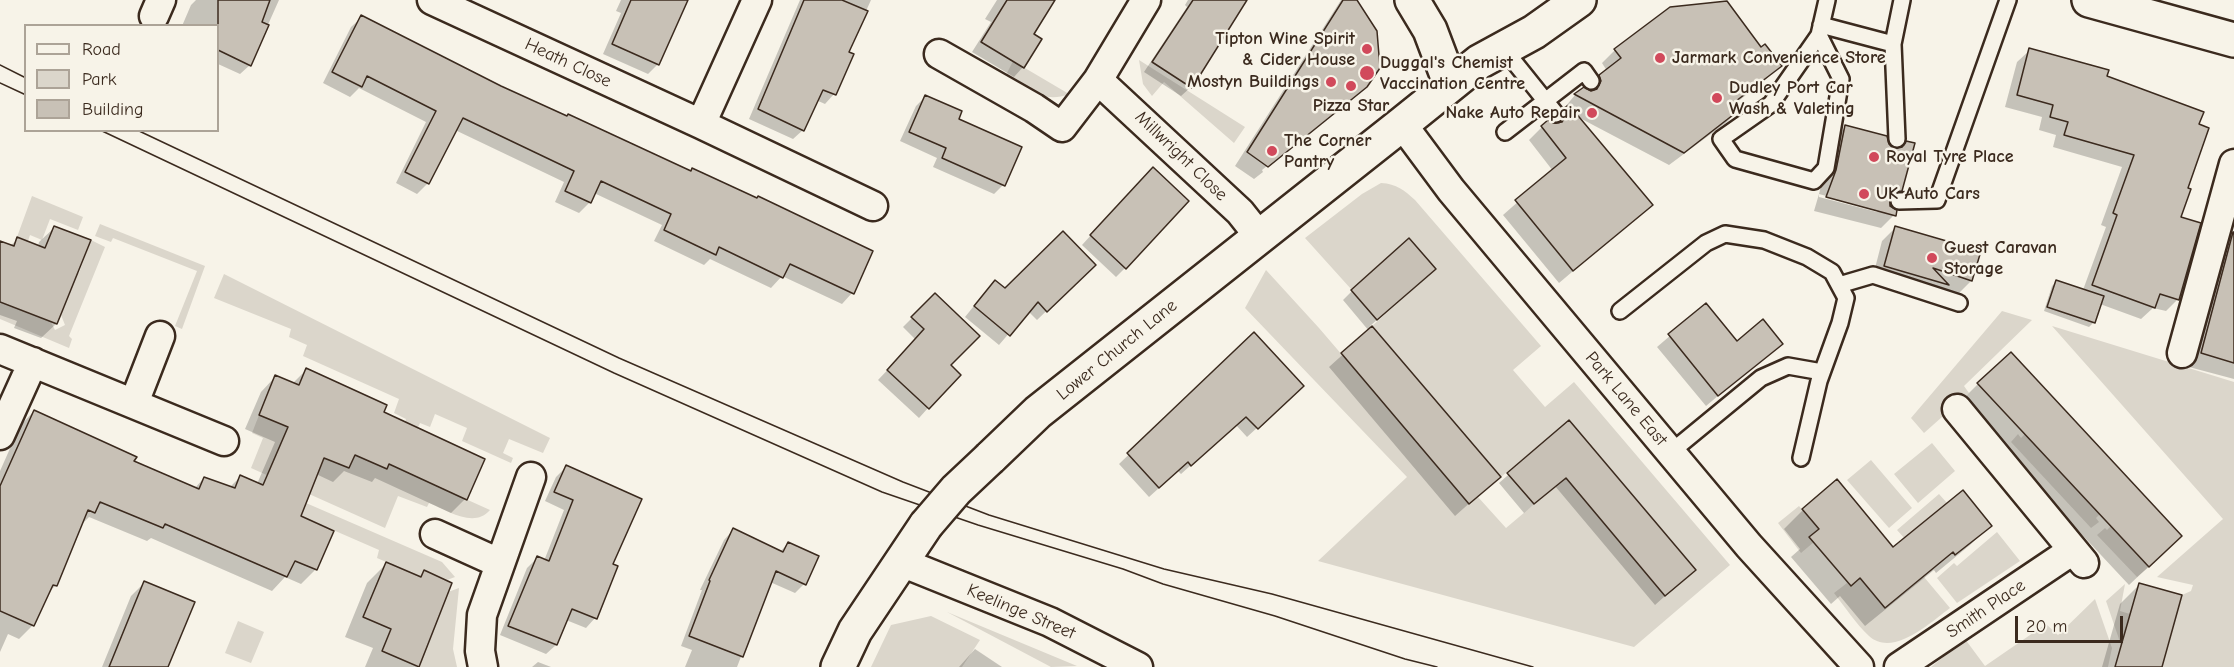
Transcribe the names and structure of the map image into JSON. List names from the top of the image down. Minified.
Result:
{"streets":{"main road":["Lower Church Lane"],"street":["Heath Close","Millwright Close","Park Lane East","Smith Place","Keelinge Street"]},"crossings":[["Millwright Close","Lower Church Lane"],["Lower Church Lane","Park Lane East"],["Lower Church Lane","Keelinge Street"]],"places":["Tipton Wine Spirit & Cider House","Jarmark Convenience Store","Duggal's Chemist Vaccination Centre","Mostyn Buildings","Pizza Star","Dudley Port Car Wash & Valeting","Nake Auto Repair","The Corner Pantry","Royal Tyre Place","UK Auto Cars","Guest Caravan Storage"],"legend":["Road","Park","Building"],"scale_bar":"20 m"}
